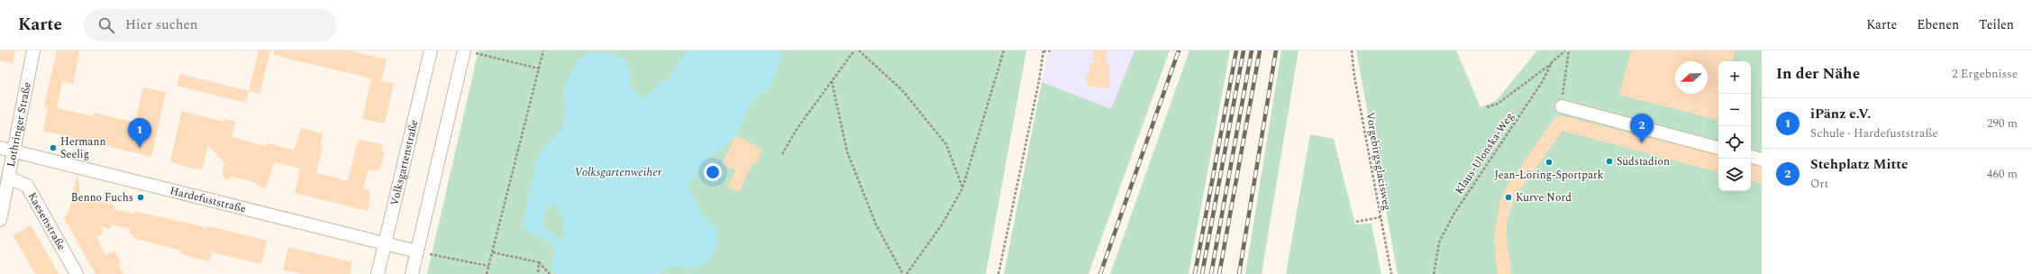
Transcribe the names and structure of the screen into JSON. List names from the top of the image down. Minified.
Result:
{"streets":{"street":["Lothringer Straße","Volksgartenstraße","Hardefuststraße","Kaesenstraße"],"path":["Klaus-Ulonska-Weg","Vorgebirgsglacisweg"]},"crossings":[["Lothringer Straße","Hardefuststraße"],["Lothringer Straße","Kaesenstraße"],["Volksgartenstraße","Hardefuststraße"]],"water":["Volksgartenweiher"],"places":["Hermann Seelig","Südstadion","Jean-Löring-Sportpark","Benno Fuchs","Kurve Nord"],"north":"left","page":{"header":"Karte","search":"Hier suchen","nav":["Karte","Ebenen","Teilen"],"heading":["In der Nähe","2 Ergebnisse"],"map_buttons":["+","−"],"list":[{"mark":"1","name":"iPänz e.V.","note":"Schule · Hardefuststraße","value":"290 m"},{"mark":"2","name":"Stehplatz Mitte","note":"Ort","value":"460 m"}],"pins":["2","1"]}}
